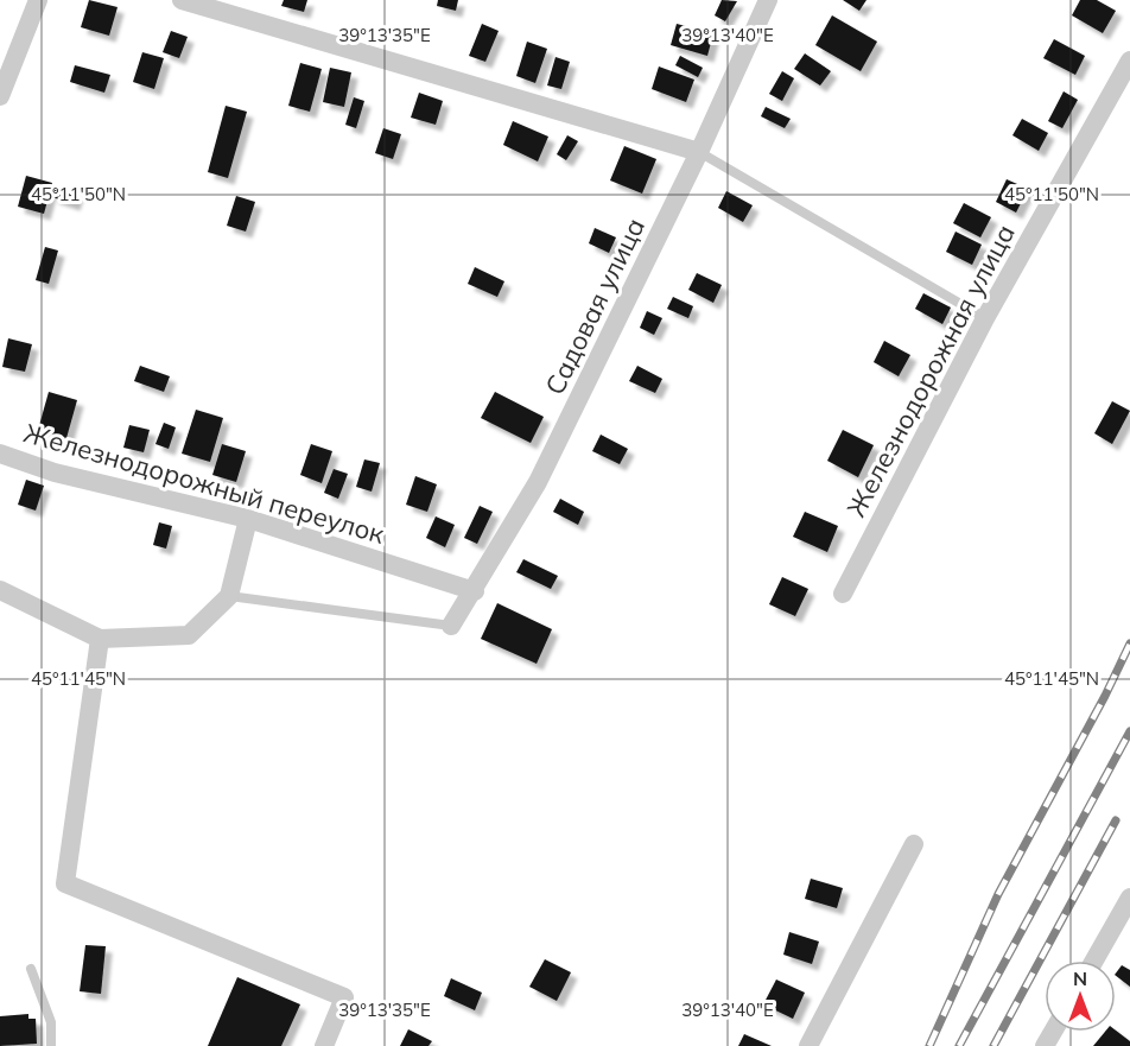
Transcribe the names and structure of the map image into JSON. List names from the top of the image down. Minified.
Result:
{"streets":{"street":["Садовая улица","Железнодорожная улица","Железнодорожный переулок"]},"crossings":[["Садовая улица","Железнодорожный переулок"]],"north":"top","coordinates":["39°13'35\"E","39°13'40\"E","45°11'50\"N","45°11'45\"N"]}
